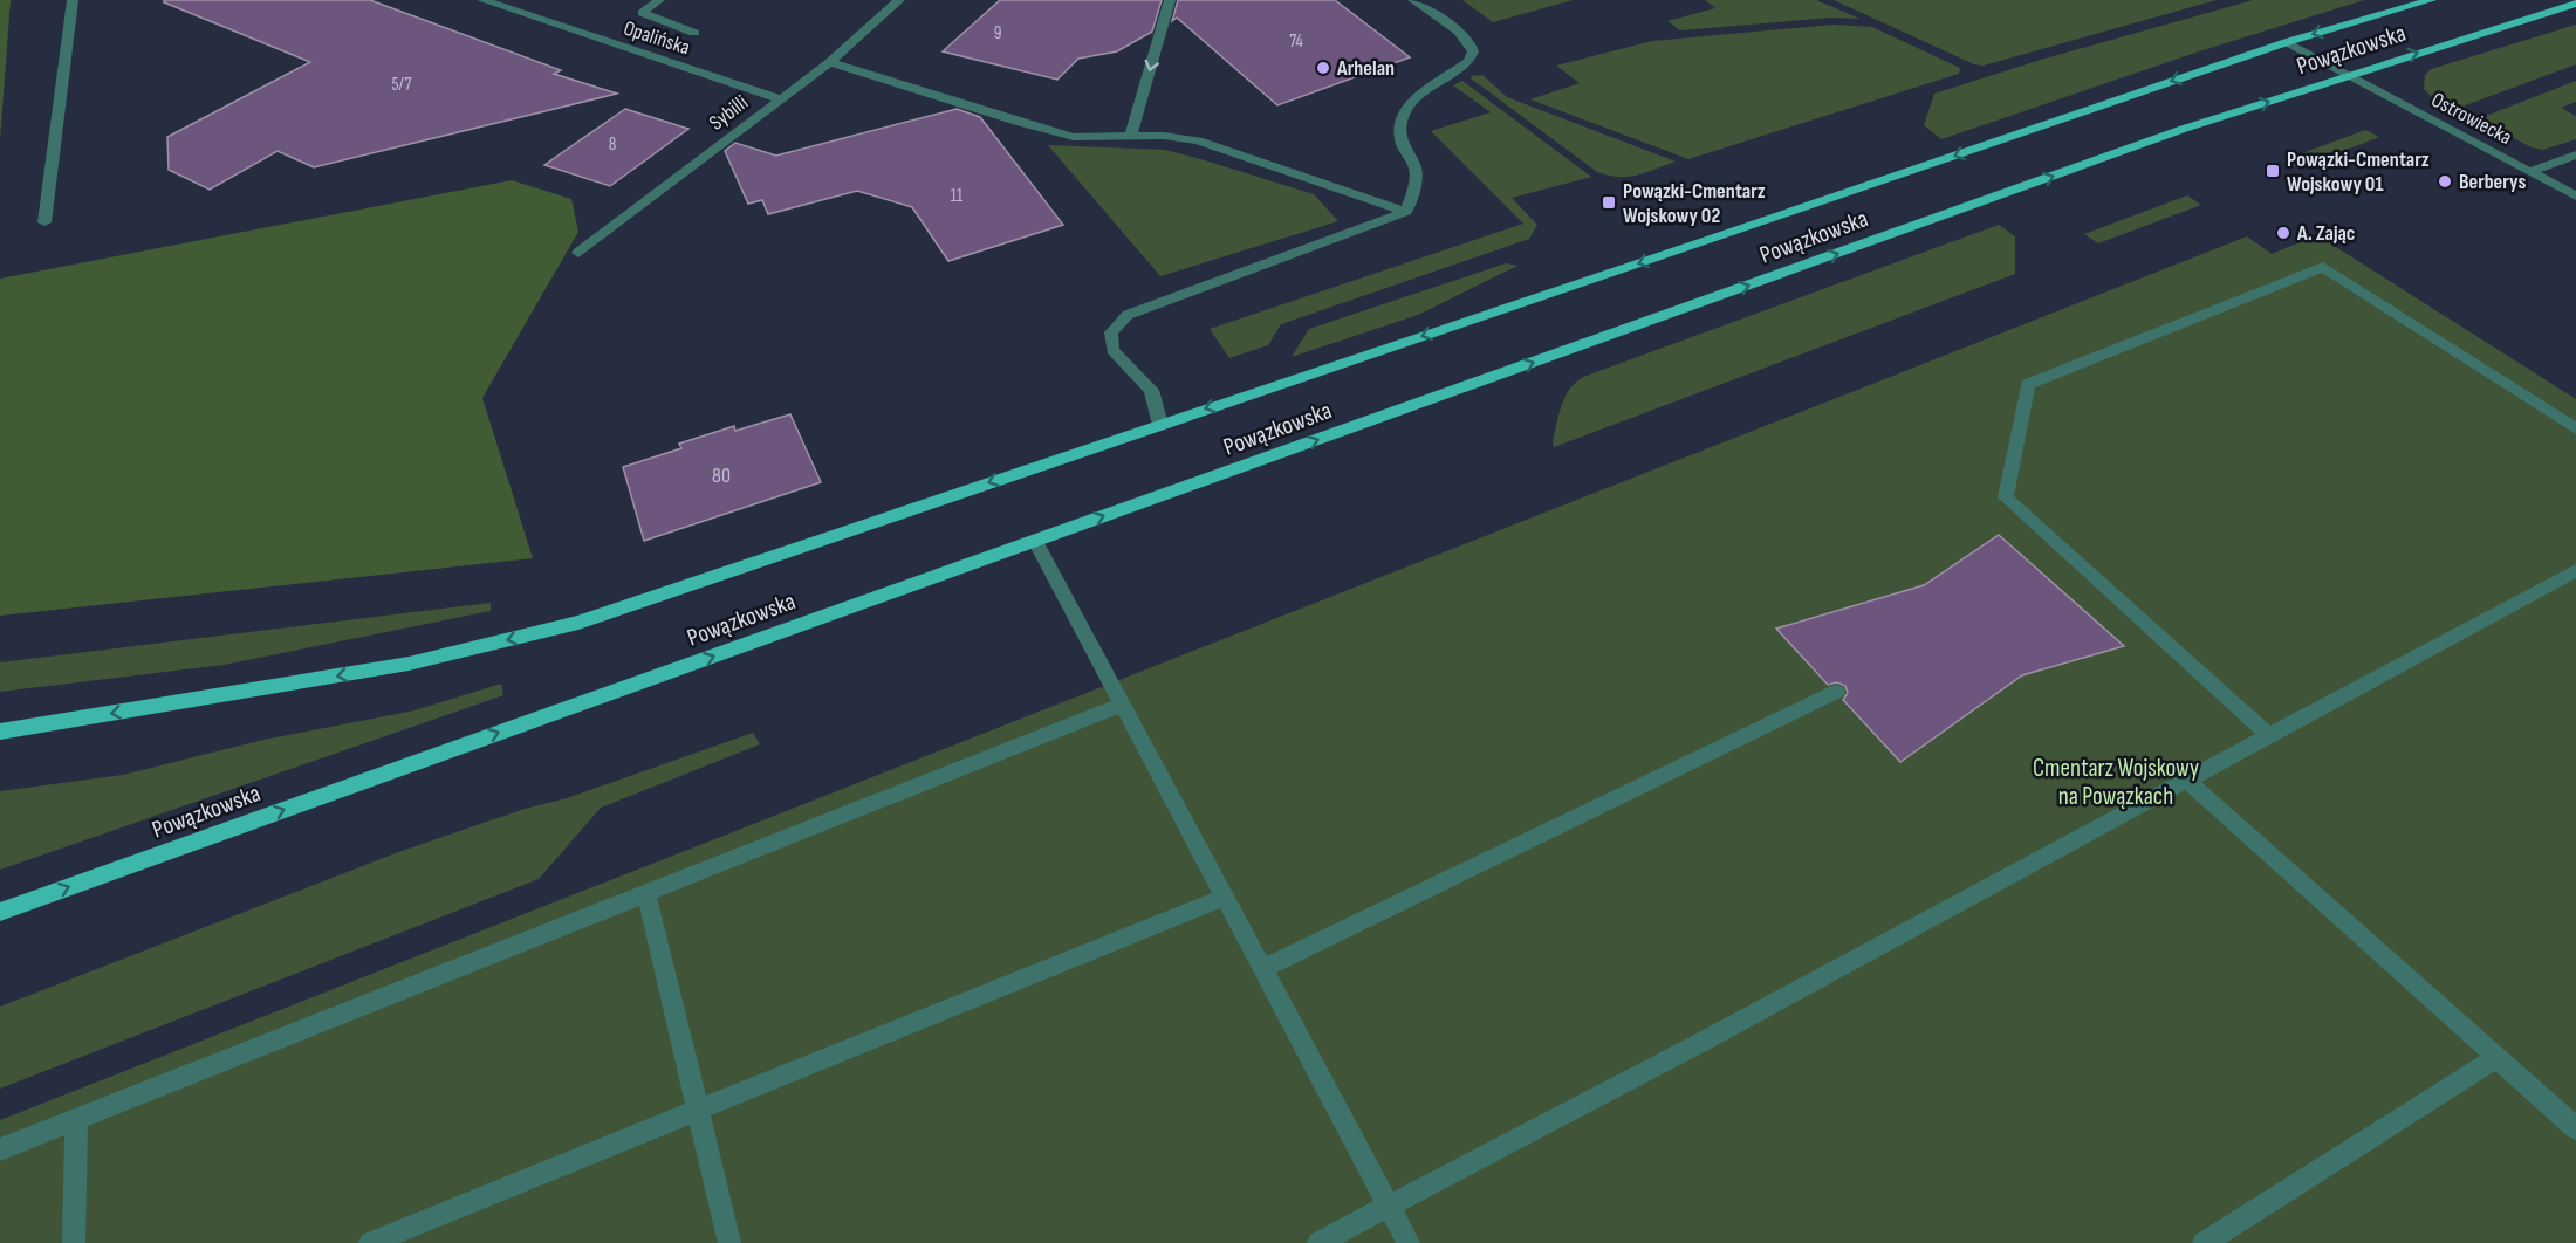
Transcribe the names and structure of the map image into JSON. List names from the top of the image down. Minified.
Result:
{"streets":{"main road":["Powązkowska"],"street":["Opalińska","Sybilli","Ostrowiecka"]},"crossings":[["Opalińska","Sybilli"],["Powązkowska","Ostrowiecka"]],"parks":["Cmentarz Wojskowy na Powązkach"],"places":{"other":["Arhelan","Berberys","A. Zając"],"transit":["Powązki-Cmentarz Wojskowy 01","Powązki-Cmentarz Wojskowy 02"]},"house_numbers":["9","74","5/7","8","11","80"]}
